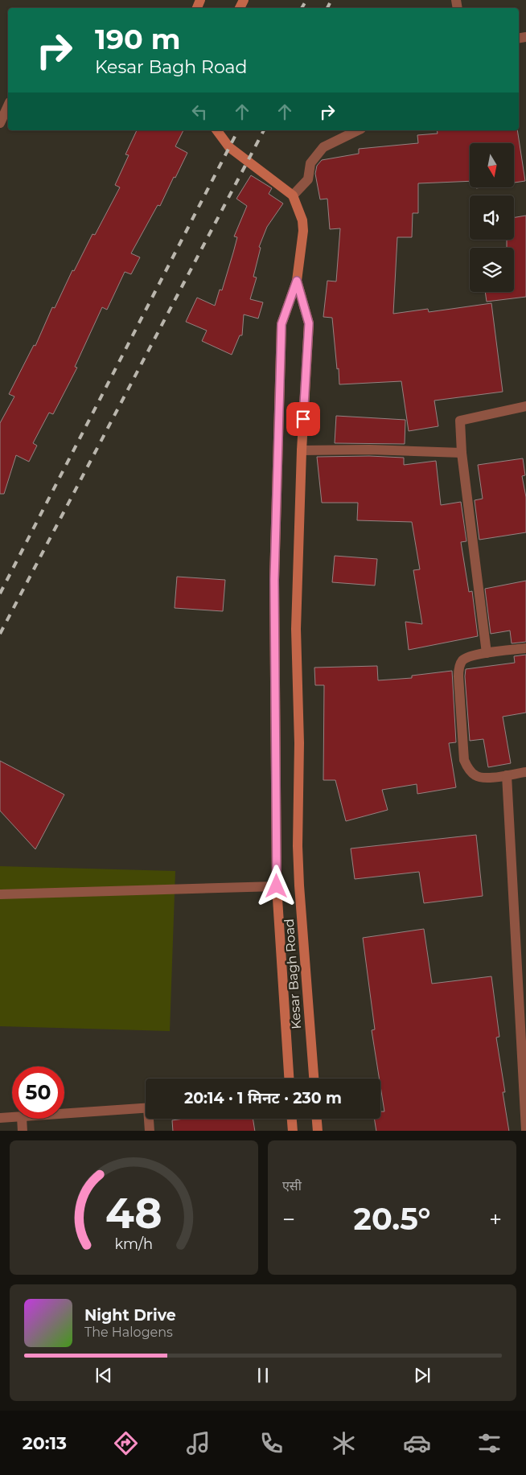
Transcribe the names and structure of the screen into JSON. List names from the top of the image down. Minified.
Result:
{"streets":{"main road":["Kesar Bagh Road"]},"north":"bottom","page":{"turn":["190 m","Kesar Bagh Road"],"limit":"50","trip":"20:14 · 1 मिनट · 230 m","tile":"एसी","heat":["−","20.5°","+"],"song":["Night Drive","The Halogens"],"tabs":"20:13","gauge":["48","km/h"]}}
